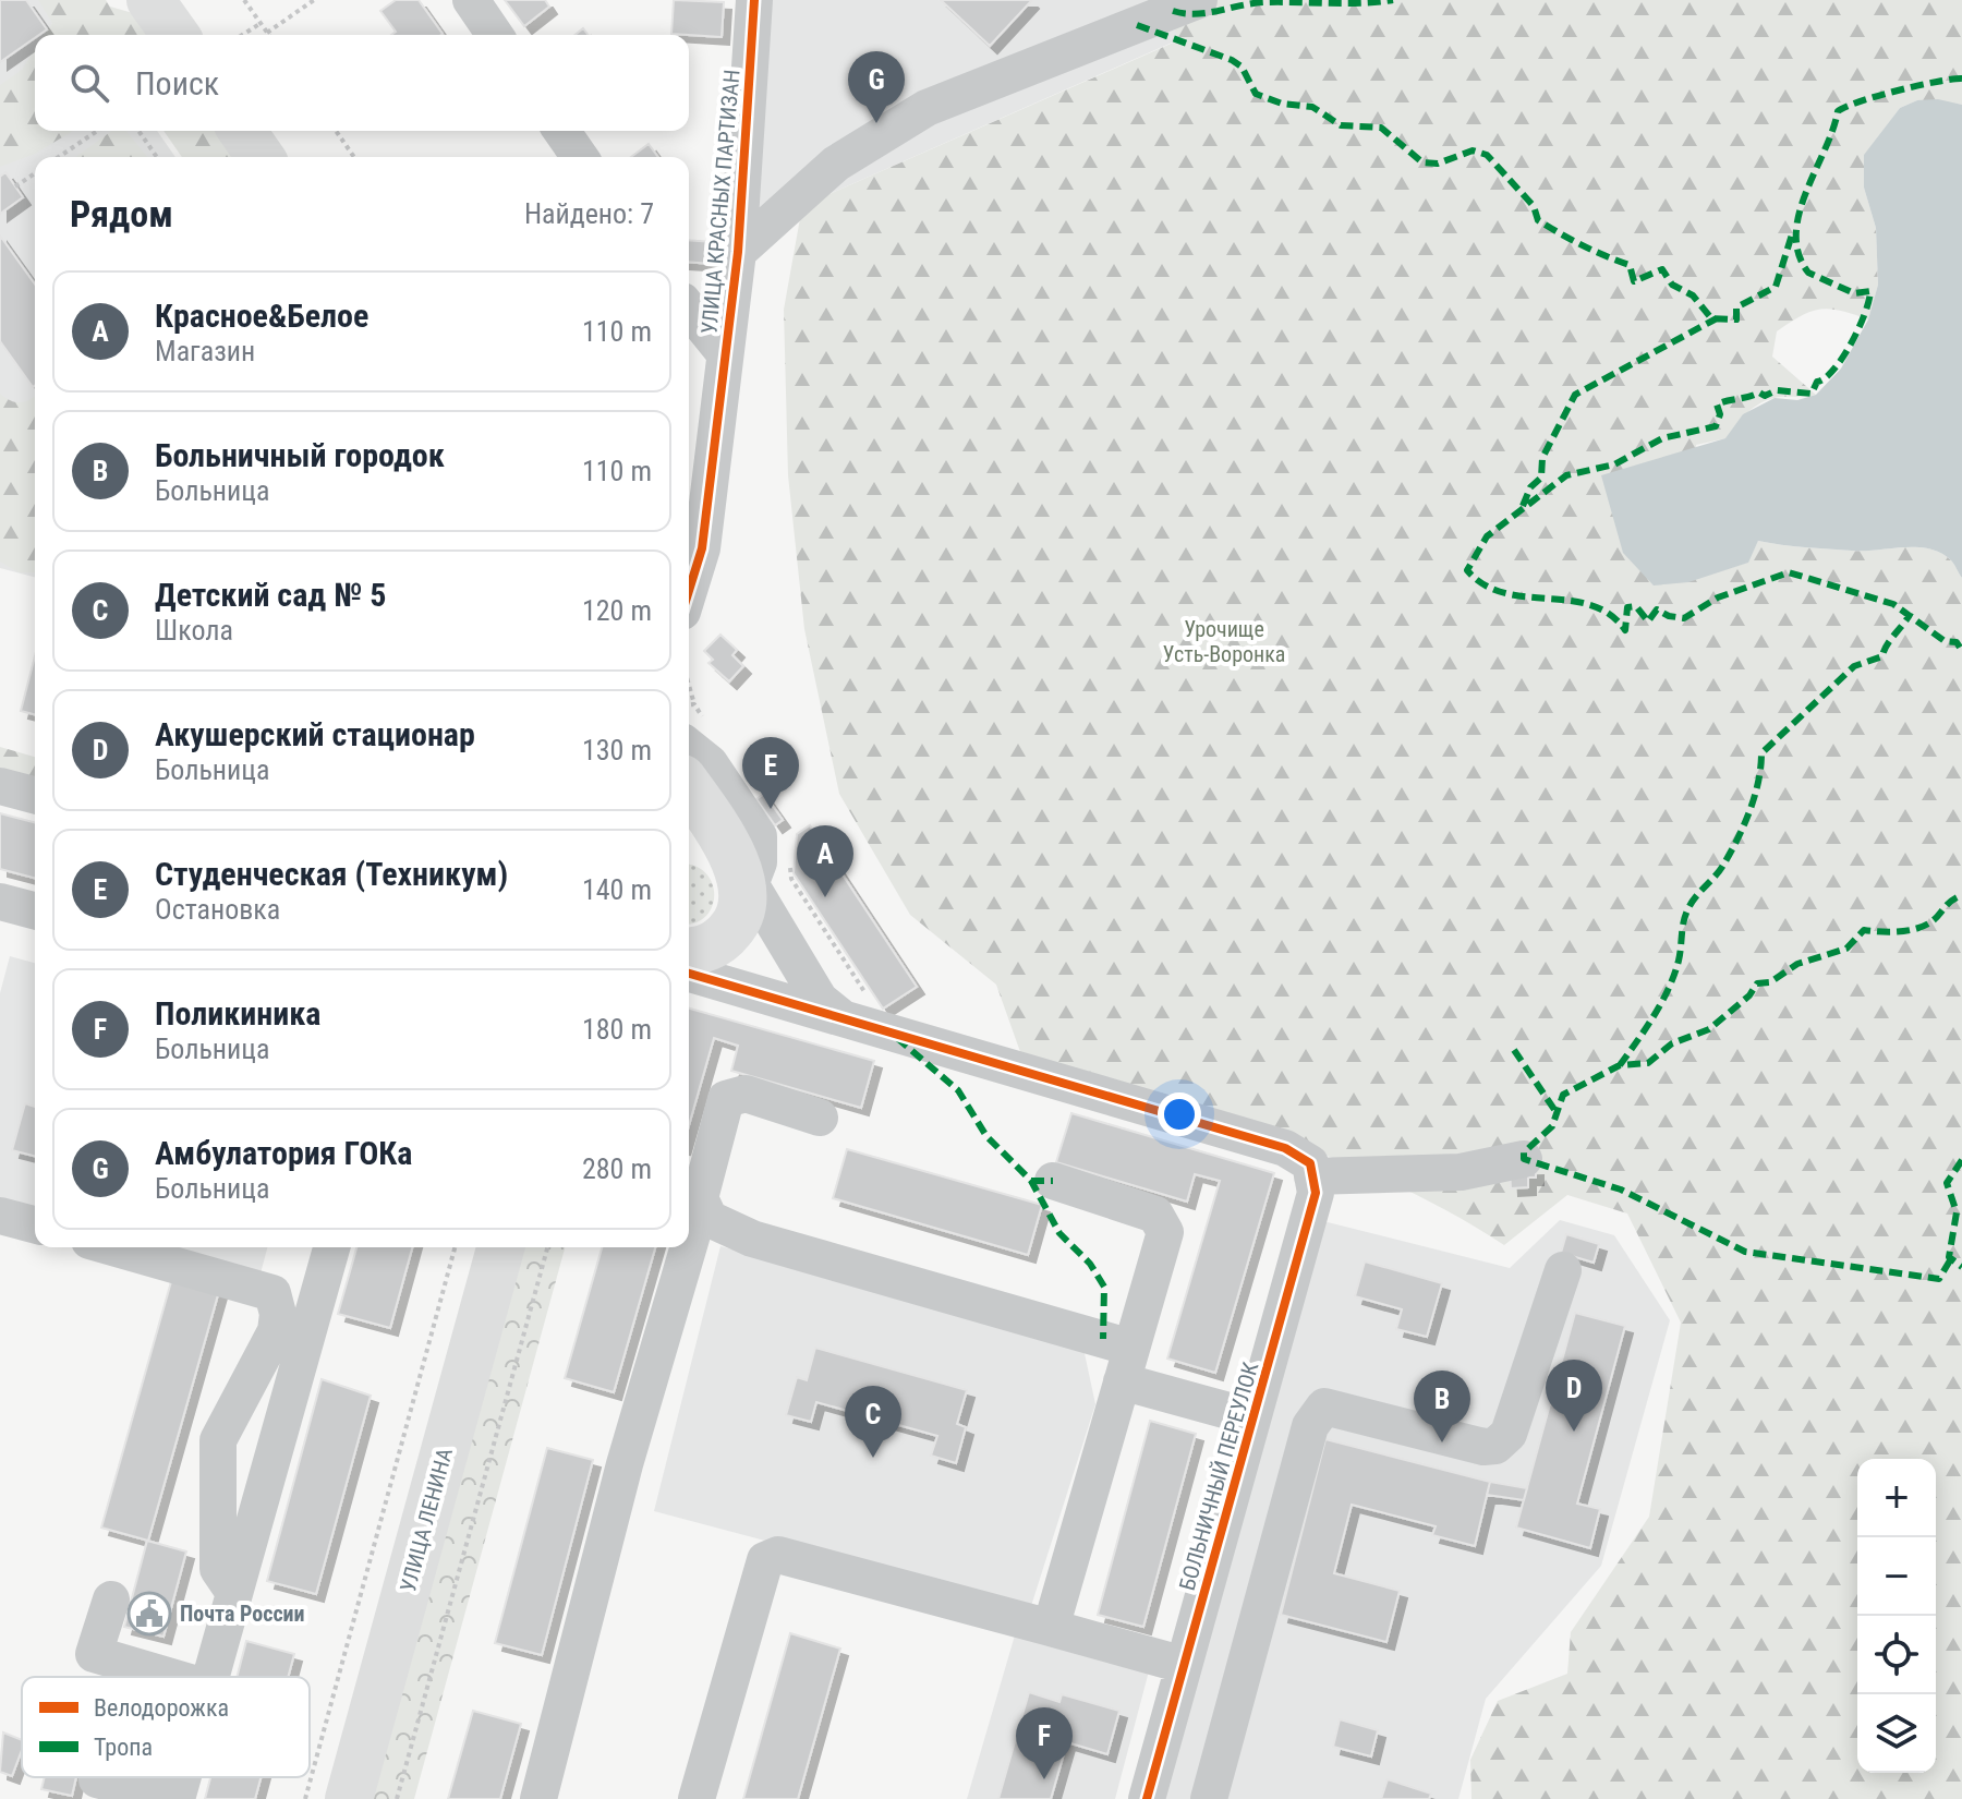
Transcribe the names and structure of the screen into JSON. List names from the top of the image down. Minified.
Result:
{"streets":{"main road":["УЛИЦА ЛЕНИНА"],"street":["УЛИЦА КРАСНЫХ ПАРТИЗАН","БОЛЬНИЧНЫЙ ПЕРЕУЛОК"]},"parks":["Урочище Усть-Воронка"],"places":{"public building":["Почта России"]},"legend":["Велодорожка","Тропа"],"page":{"search":"Поиск","pins":["G","E","A","D","B","C","F"],"heading":["Рядом","Найдено: 7"],"list":[{"mark":"A","name":"Красное&Белое","note":"Магазин","value":"110 m"},{"mark":"B","name":"Больничный городок","note":"Больница","value":"110 m"},{"mark":"C","name":"Детский сад № 5","note":"Школа","value":"120 m"},{"mark":"D","name":"Акушерский стационар","note":"Больница","value":"130 m"},{"mark":"E","name":"Студенческая (Техникум)","note":"Остановка","value":"140 m"},{"mark":"F","name":"Поликиника","note":"Больница","value":"180 m"},{"mark":"G","name":"Амбулатория ГОКа","note":"Больница","value":"280 m"}],"map_buttons":["+","−"]}}
